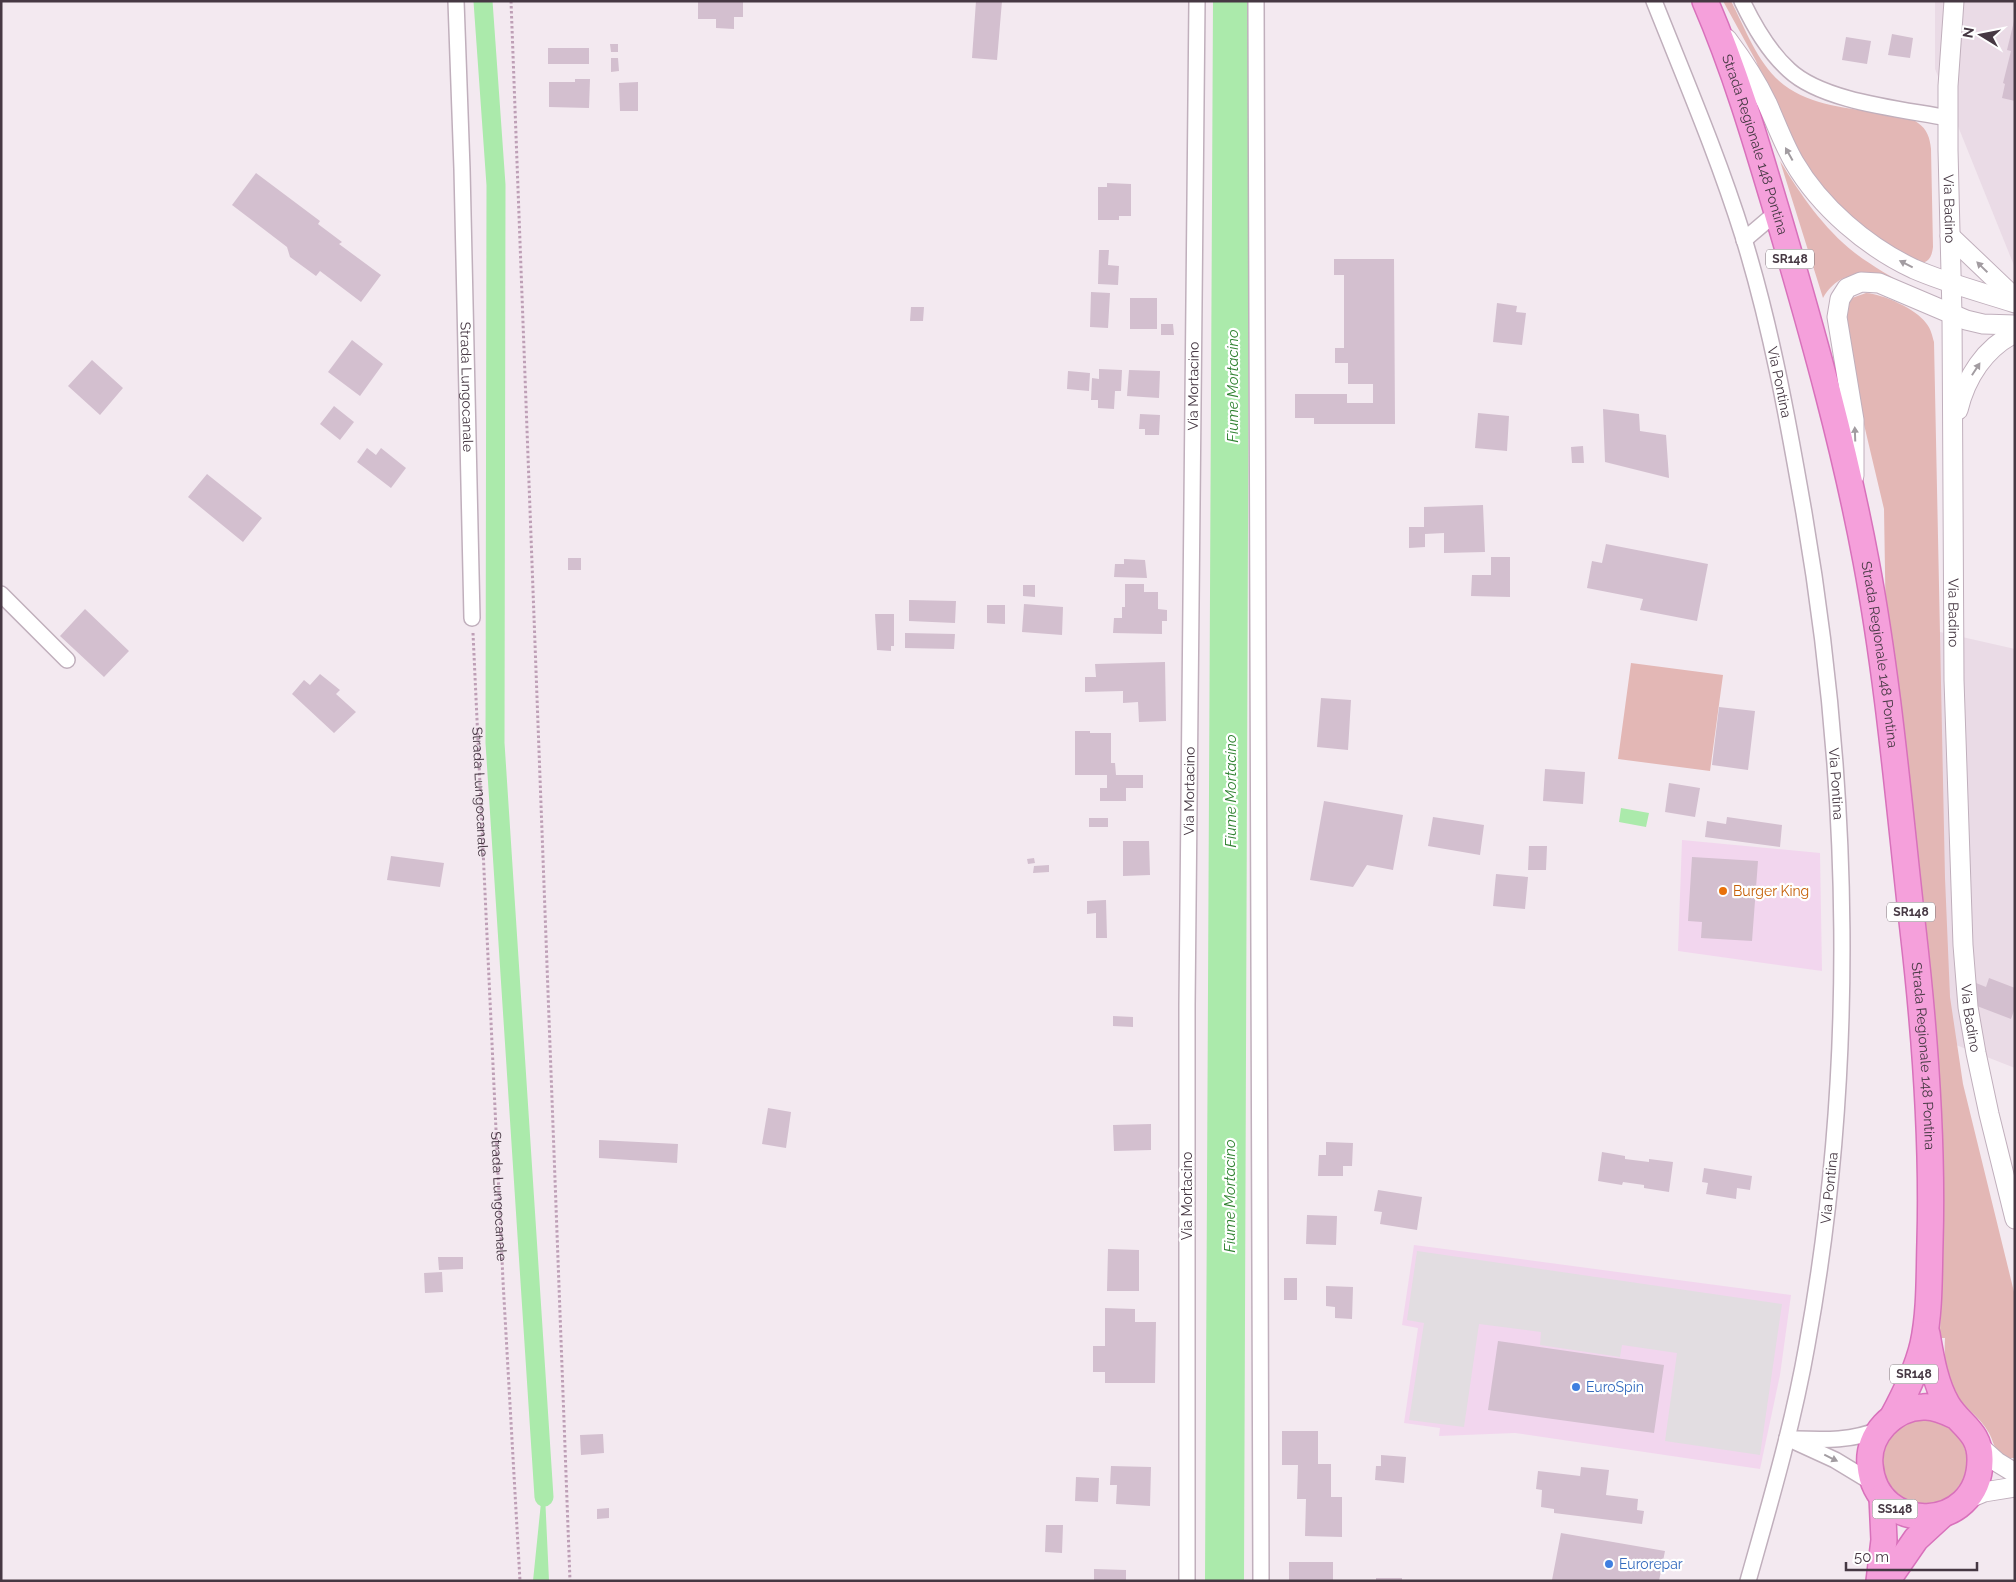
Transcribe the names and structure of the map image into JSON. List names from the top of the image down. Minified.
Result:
{"streets":{"main road":["Strada Regionale 148 Pontina","SR148","SS148"],"street":["Via Badino","Via Pontina","Via Mortacino","Strada Lungocanale"]},"crossings":[["Strada Regionale 148 Pontina","SS148"]],"water":["Fiume Mortacino"],"places":["Burger King","EuroSpin","Eurorepar"],"scale_bar":"50 m","north":"left"}
